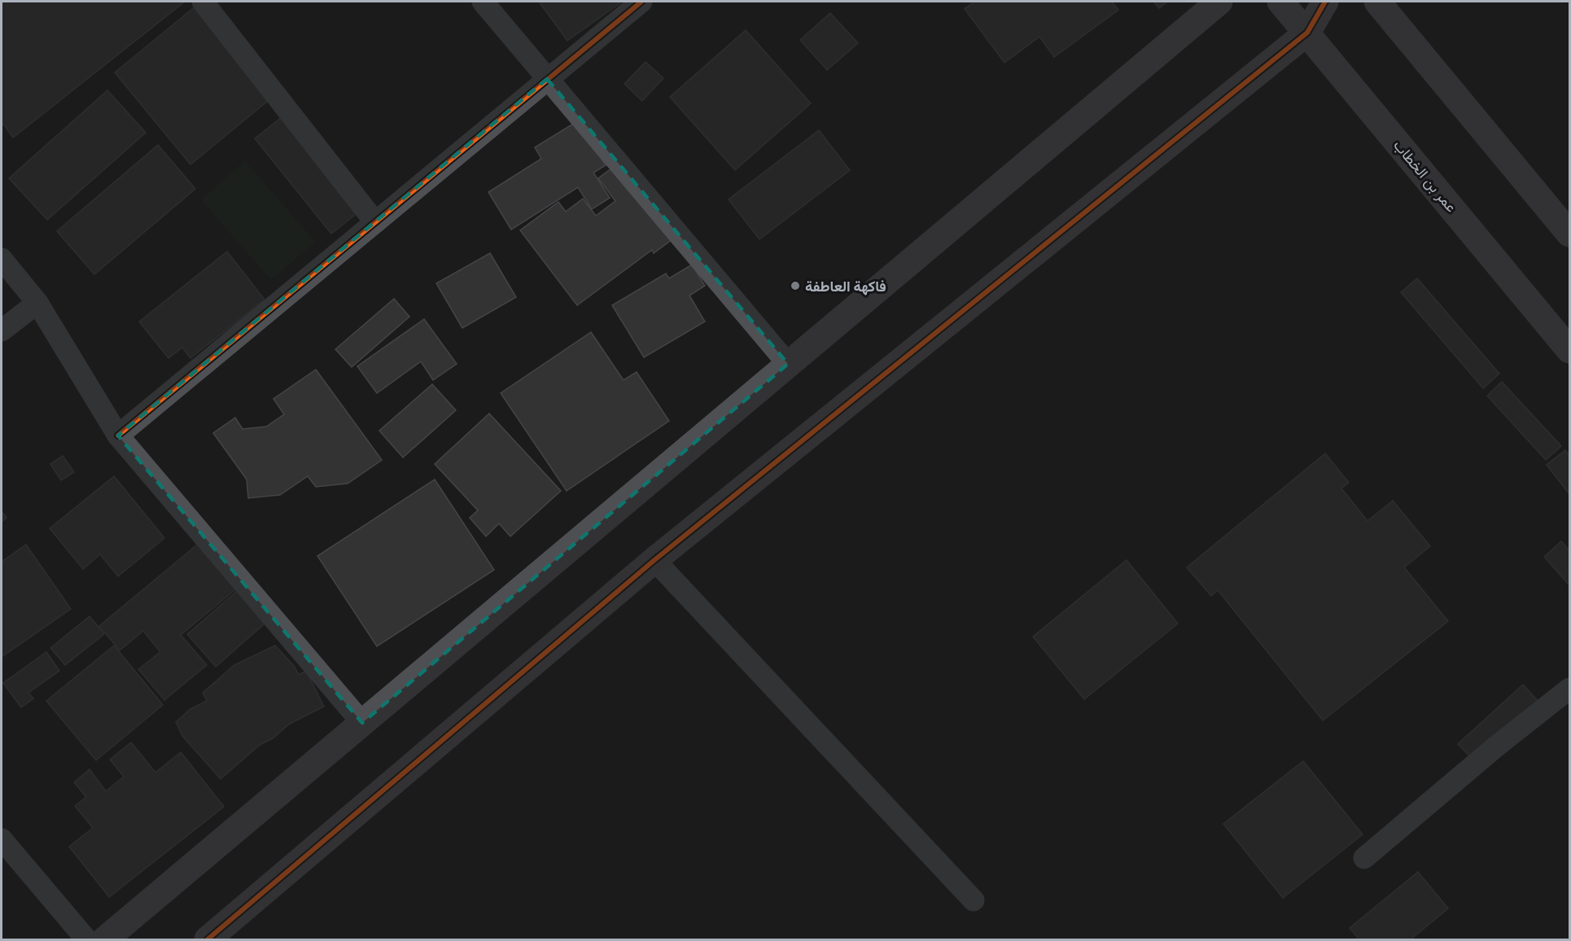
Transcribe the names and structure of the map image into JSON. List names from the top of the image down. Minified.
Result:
{"streets":{"street":["عمر بن الخطاب"]},"places":["فاكهة العاطفة"]}
